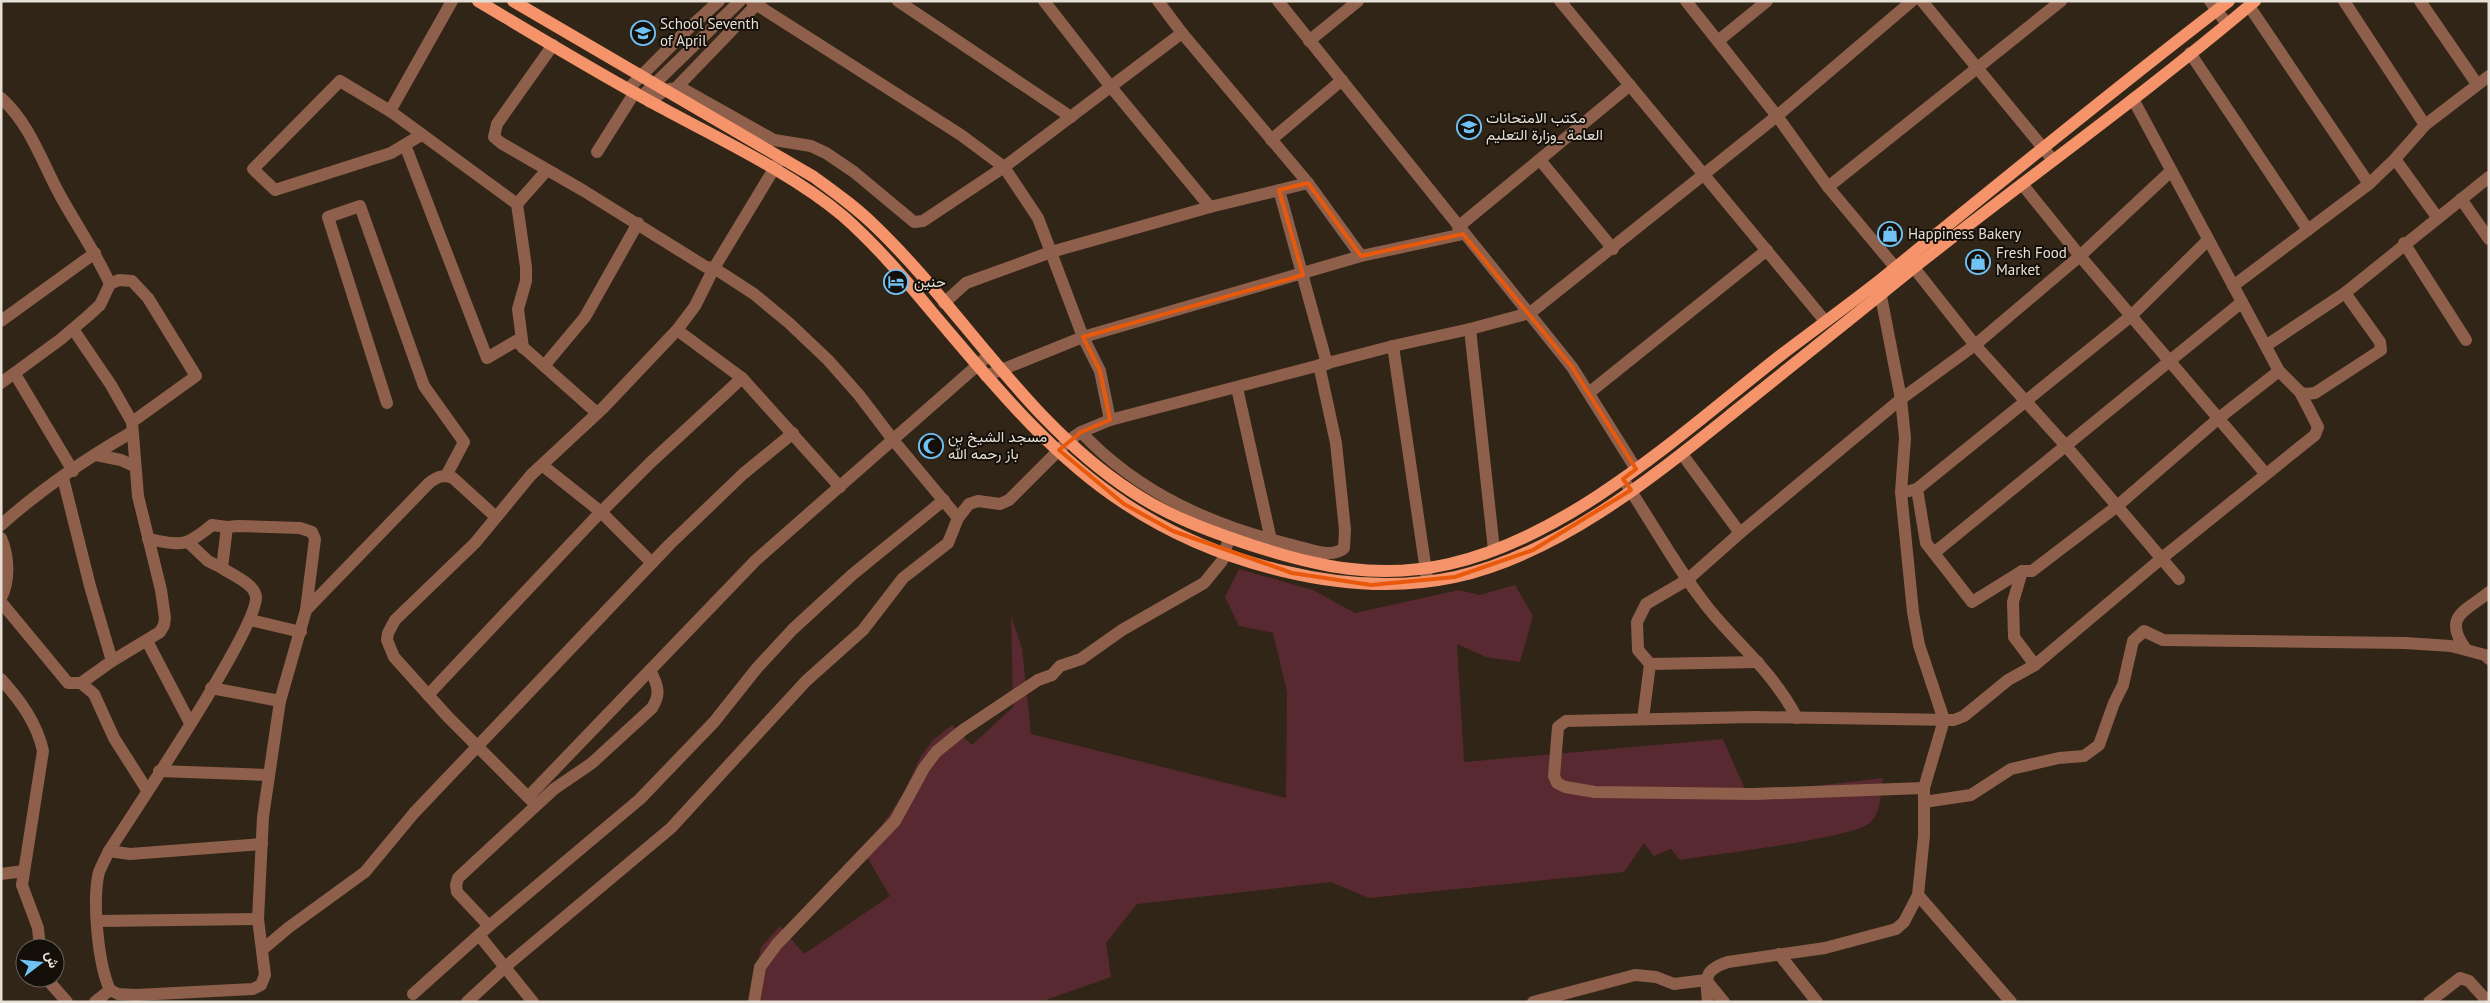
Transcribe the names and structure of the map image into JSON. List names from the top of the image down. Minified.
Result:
{"places":{"school or university":["School Seventh of April","مكتب الامتحانات العامة _وزارة التعليم"],"shop":["Happiness Bakery","Fresh Food Market"],"hotel":["حنين"],"mosque":["مسجد الشيخ بن باز رحمه الله"]},"north":"right"}
